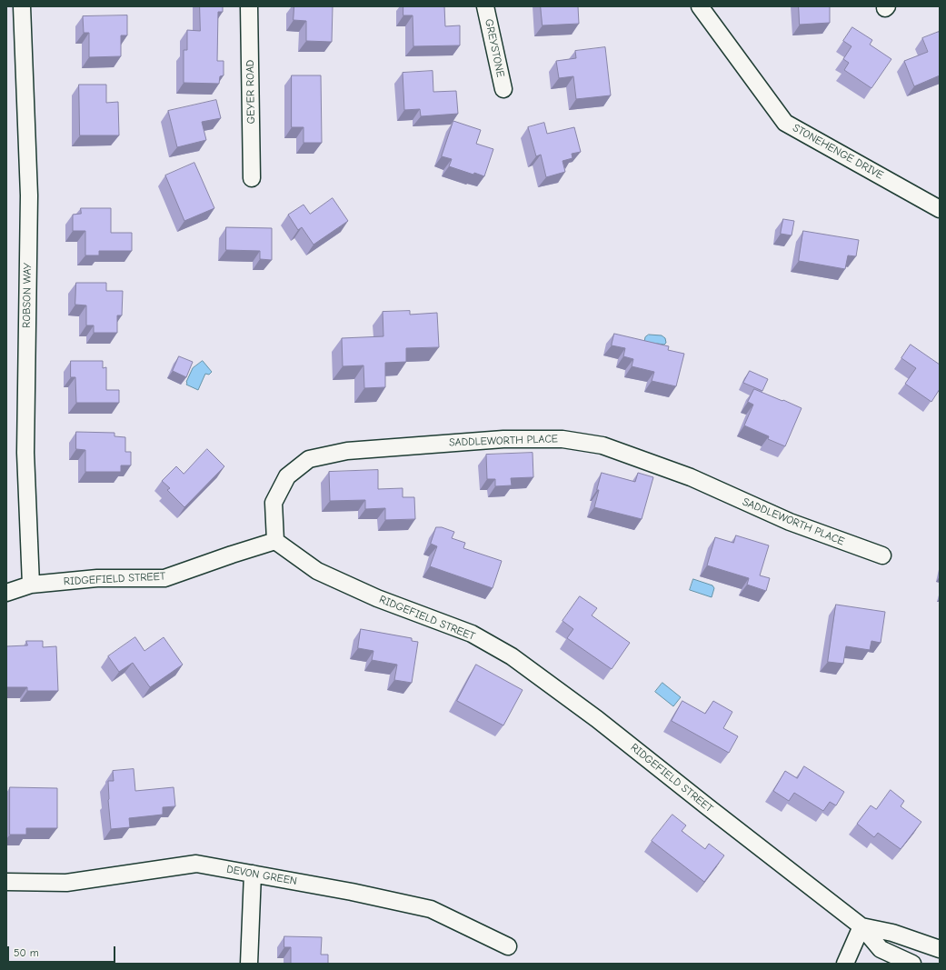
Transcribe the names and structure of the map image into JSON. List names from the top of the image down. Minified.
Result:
{"streets":{"street":["GREYSTONE","GEYER ROAD","STONEHENGE DRIVE","ROBSON WAY","SADDLEWORTH PLACE","RIDGEFIELD STREET","DEVON GREEN"]},"crossings":[["ROBSON WAY","RIDGEFIELD STREET"],["SADDLEWORTH PLACE","RIDGEFIELD STREET"]],"scale_bar":"50 m"}
